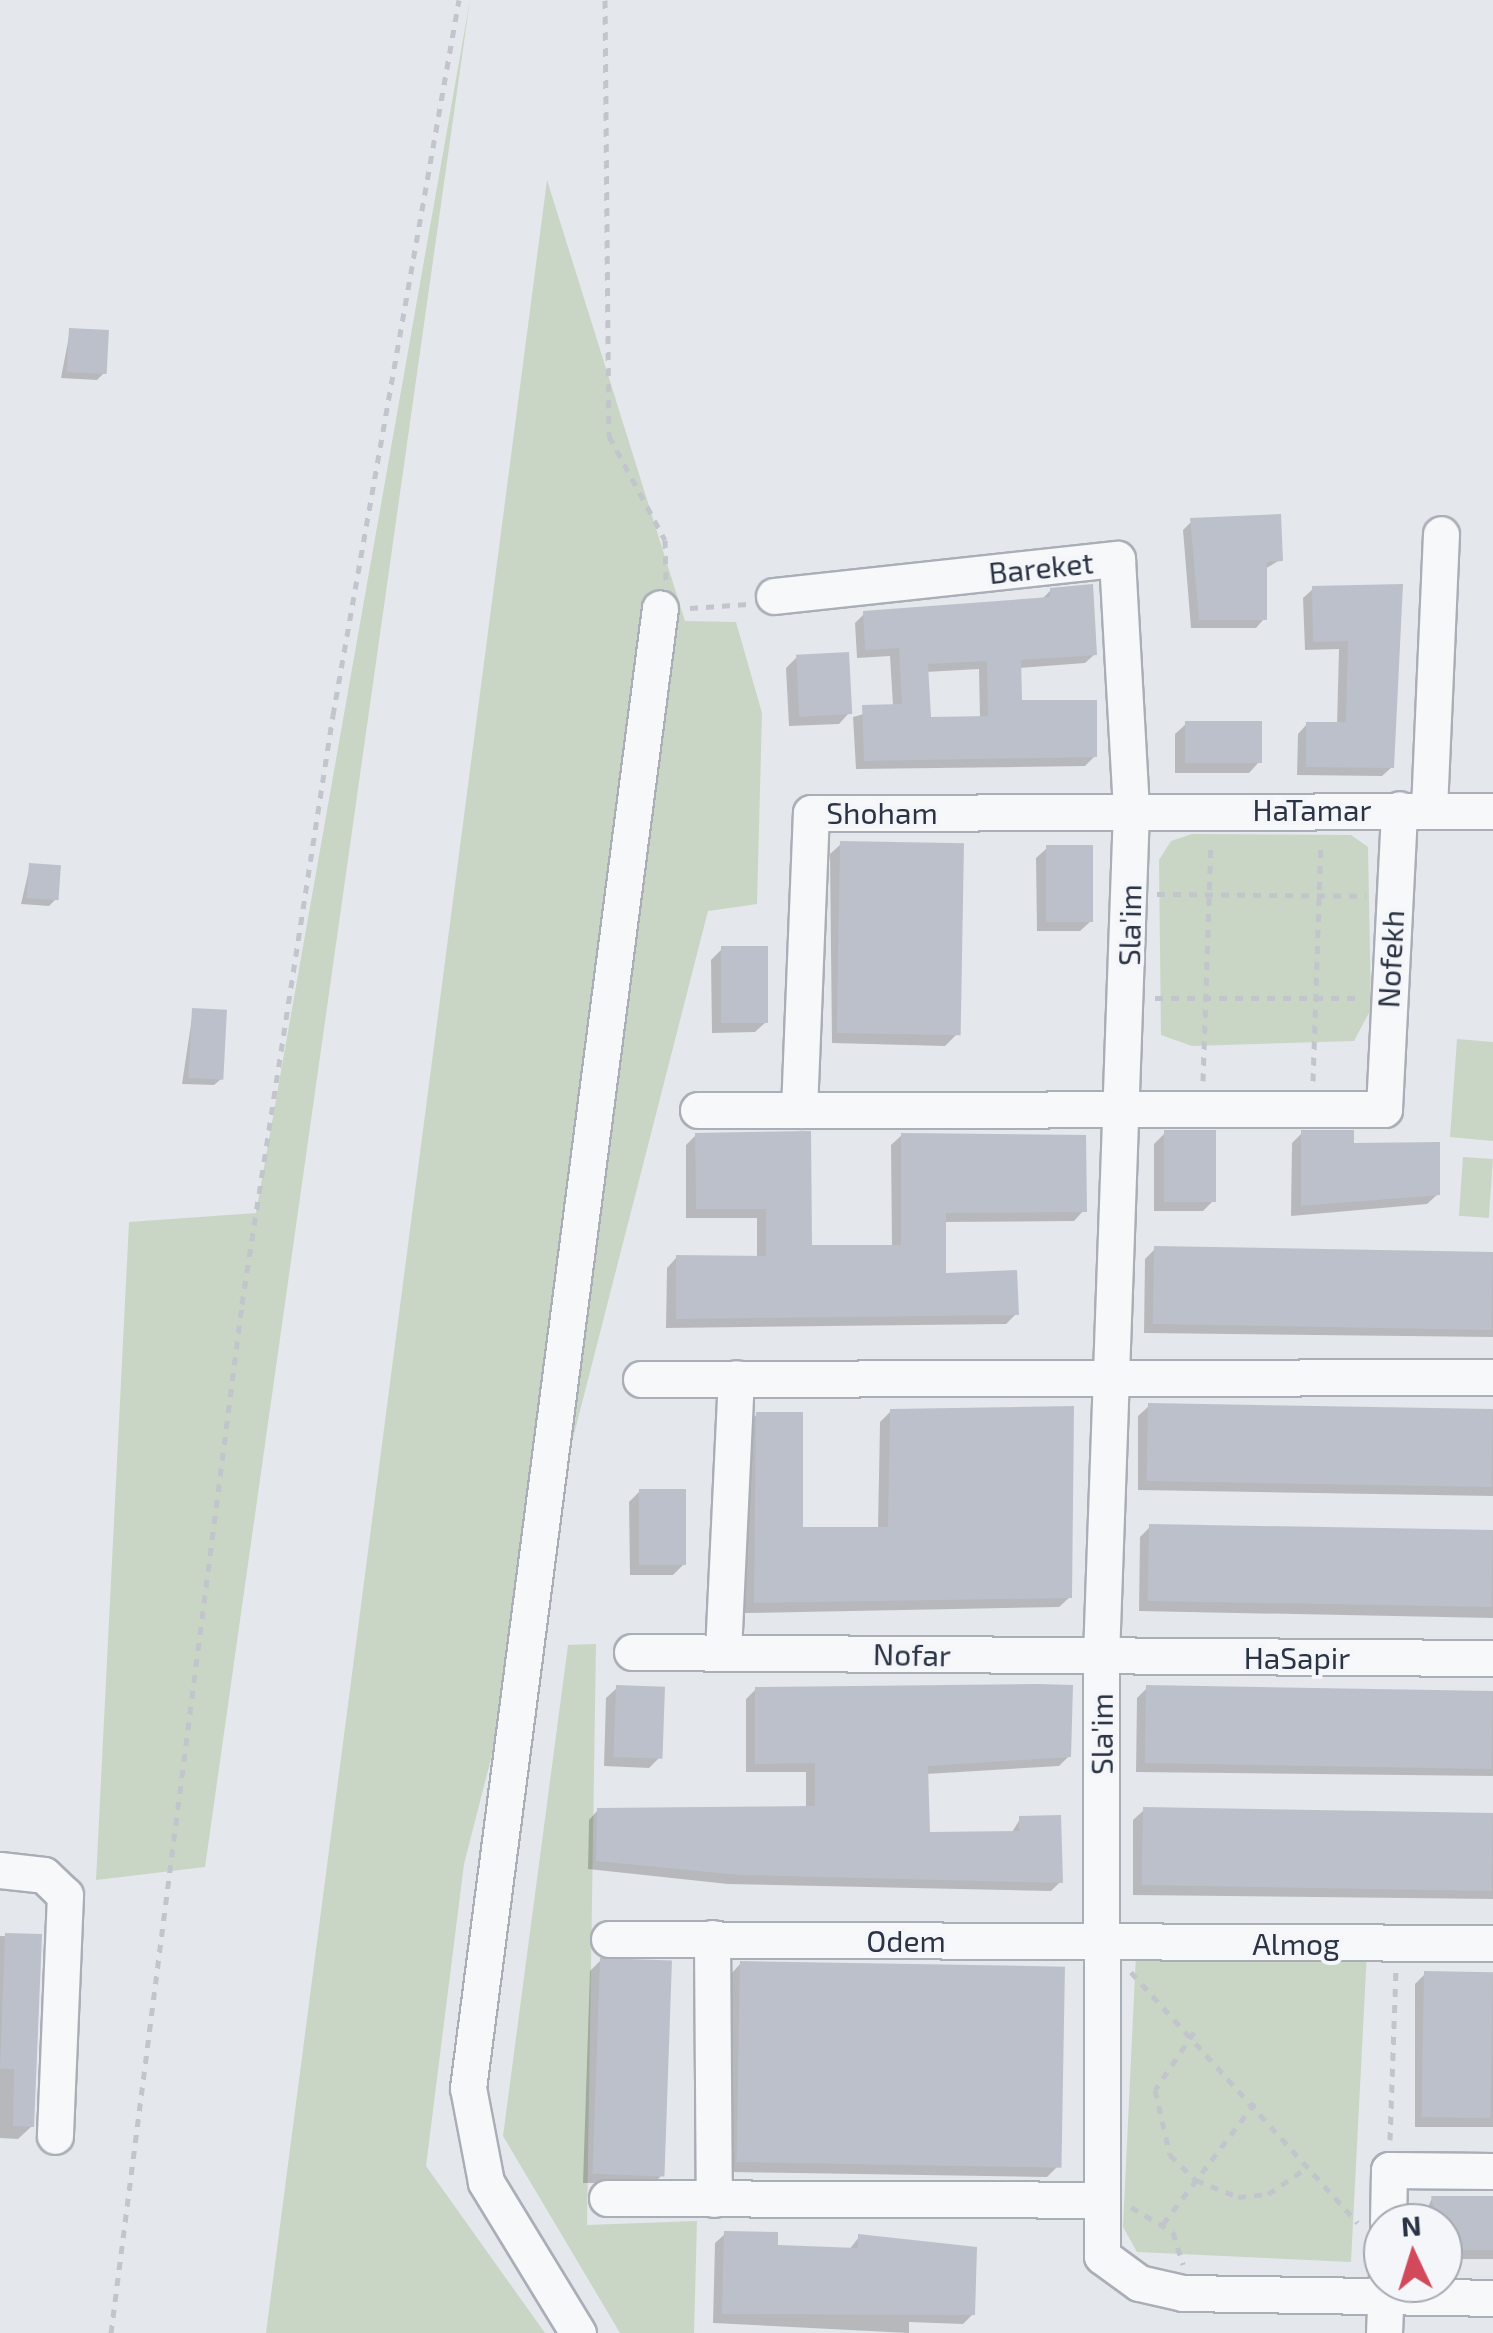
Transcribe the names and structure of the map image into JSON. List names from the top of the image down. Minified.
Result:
{"streets":{"street":["Bareket","HaTamar","Shoham","Sla'im","Nofekh","Nofar","HaSapir","Odem","Almog"]},"crossings":[["Bareket","HaTamar"],["Bareket","Shoham"],["Bareket","Sla'im"],["HaTamar","Shoham"],["HaTamar","Sla'im"],["HaTamar","Nofekh"],["Shoham","Sla'im"],["Sla'im","Nofar"],["Sla'im","HaSapir"],["Sla'im","Odem"],["Sla'im","Almog"],["Nofar","HaSapir"],["Odem","Almog"]],"north":"top"}
